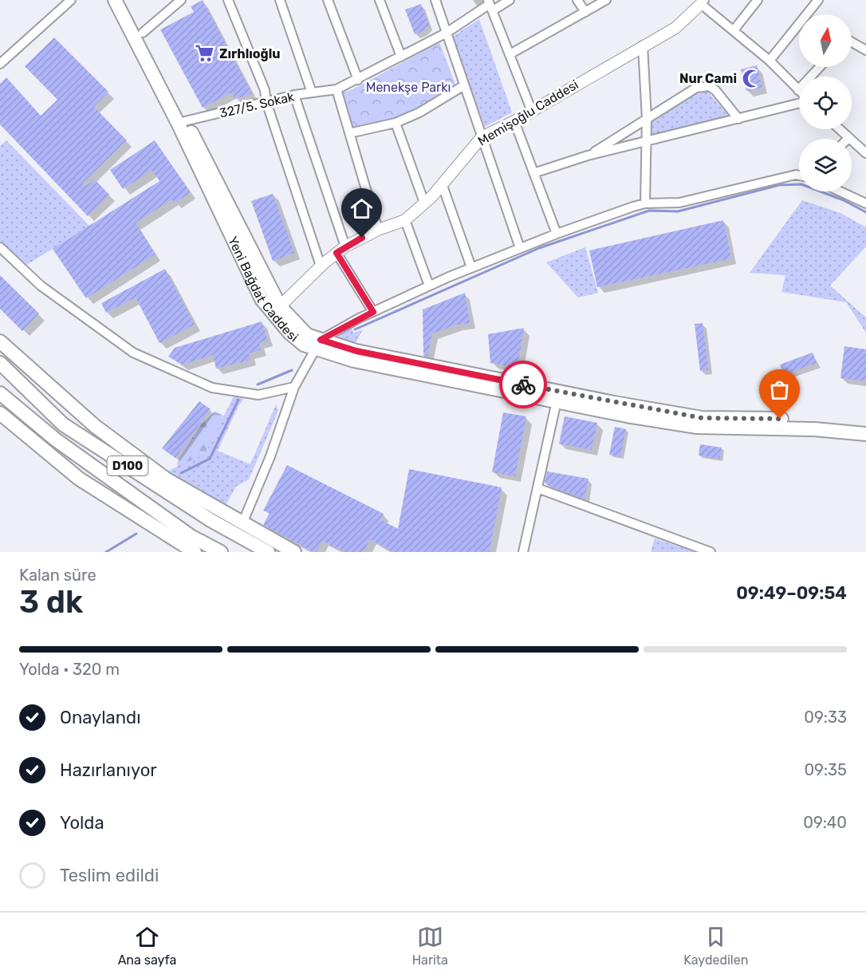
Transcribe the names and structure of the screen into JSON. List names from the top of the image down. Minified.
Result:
{"streets":{"main road":["Yeni Bağdat Caddesi","D100"],"street":["327/5. Sokak","Memişoğlu Caddesi"]},"crossings":[["327/5. Sokak","Yeni Bağdat Caddesi"],["Memişoğlu Caddesi","Yeni Bağdat Caddesi"]],"parks":["Menekşe Parkı"],"places":{"supermarket":["Zırhlıoğlu"],"mosque":["Nur Cami"]},"north":"top","page":{"heading":["3 dk","Kalan süre","09:49–09:54"],"bar":"Yolda · 320 m","list":[["Onaylandı","09:33"],["Hazırlanıyor","09:35"],["Yolda","09:40"],"Teslim edildi"],"tabs":["Ana sayfa","Harita","Kaydedilen"]}}
